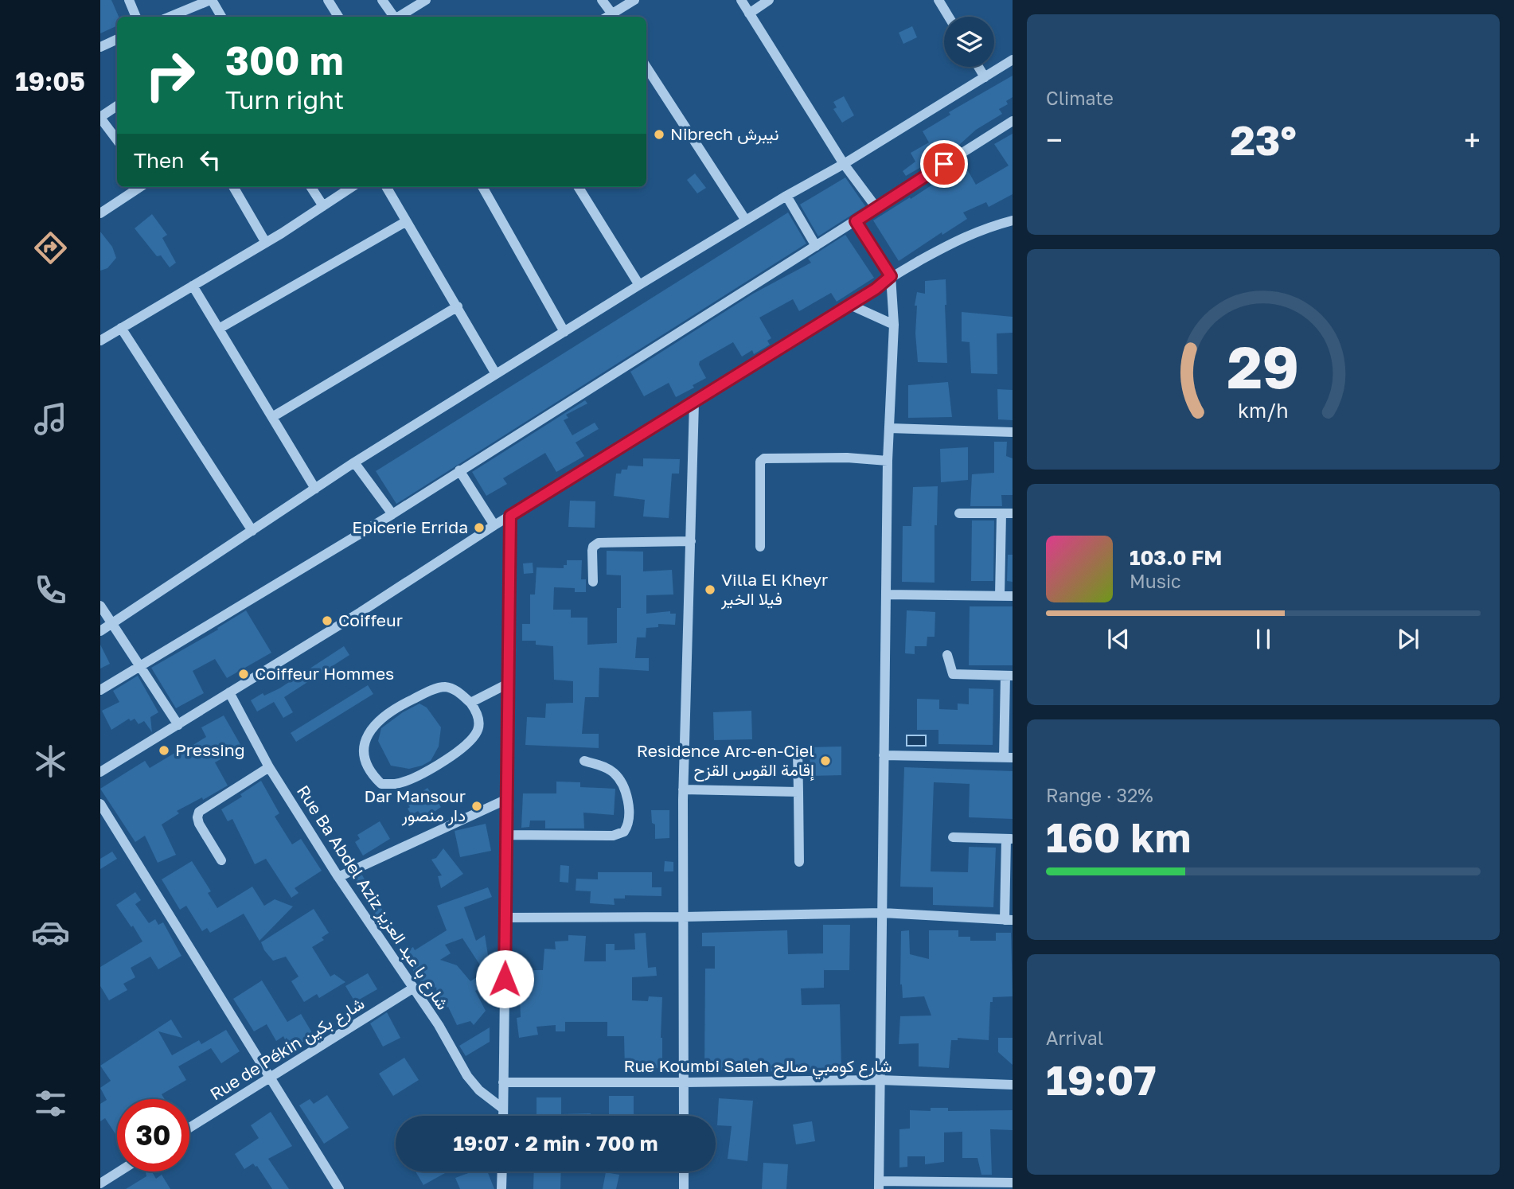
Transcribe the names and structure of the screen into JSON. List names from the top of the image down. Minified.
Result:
{"streets":{"street":["Rue Ba Abdel Aziz شارع با عبد العزيز","Rue de Pékin شارع بكين","Rue Koumbi Saleh شارع كومبي صالح"]},"crossings":[["Rue Ba Abdel Aziz شارع با عبد العزيز","Rue de Pékin شارع بكين"]],"places":["Nibrech نيبرش","Epicerie Errida","Villa El Kheyr فيلا الخير","Coiffeur","Coiffeur Hommes","Pressing","Residence Arc-en-Ciel إقامة القوس القزح","Dar Mansour دار منصور"],"page":{"tabs":"19:05","tile":["Climate",["Range · 32%","160 km"],["Arrival","19:07"]],"turn":["300 m","Turn right"],"heat":["−","23°","+"],"then":"Then","song":["103.0 FM","Music"],"limit":"30","trip":"19:07 · 2 min · 700 m","gauge":["29","km/h"]}}
